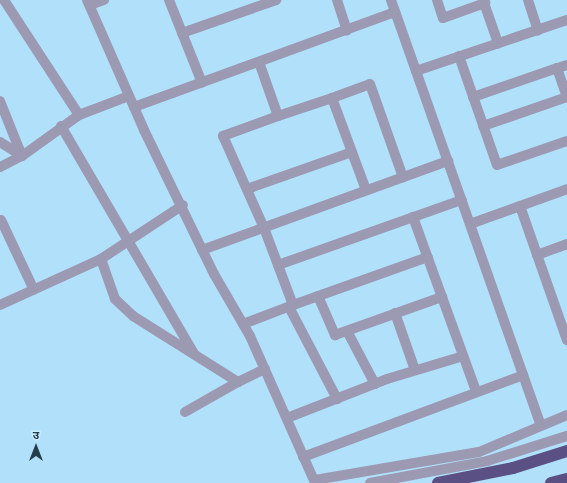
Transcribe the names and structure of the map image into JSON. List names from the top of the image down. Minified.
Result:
{"north":"top"}
